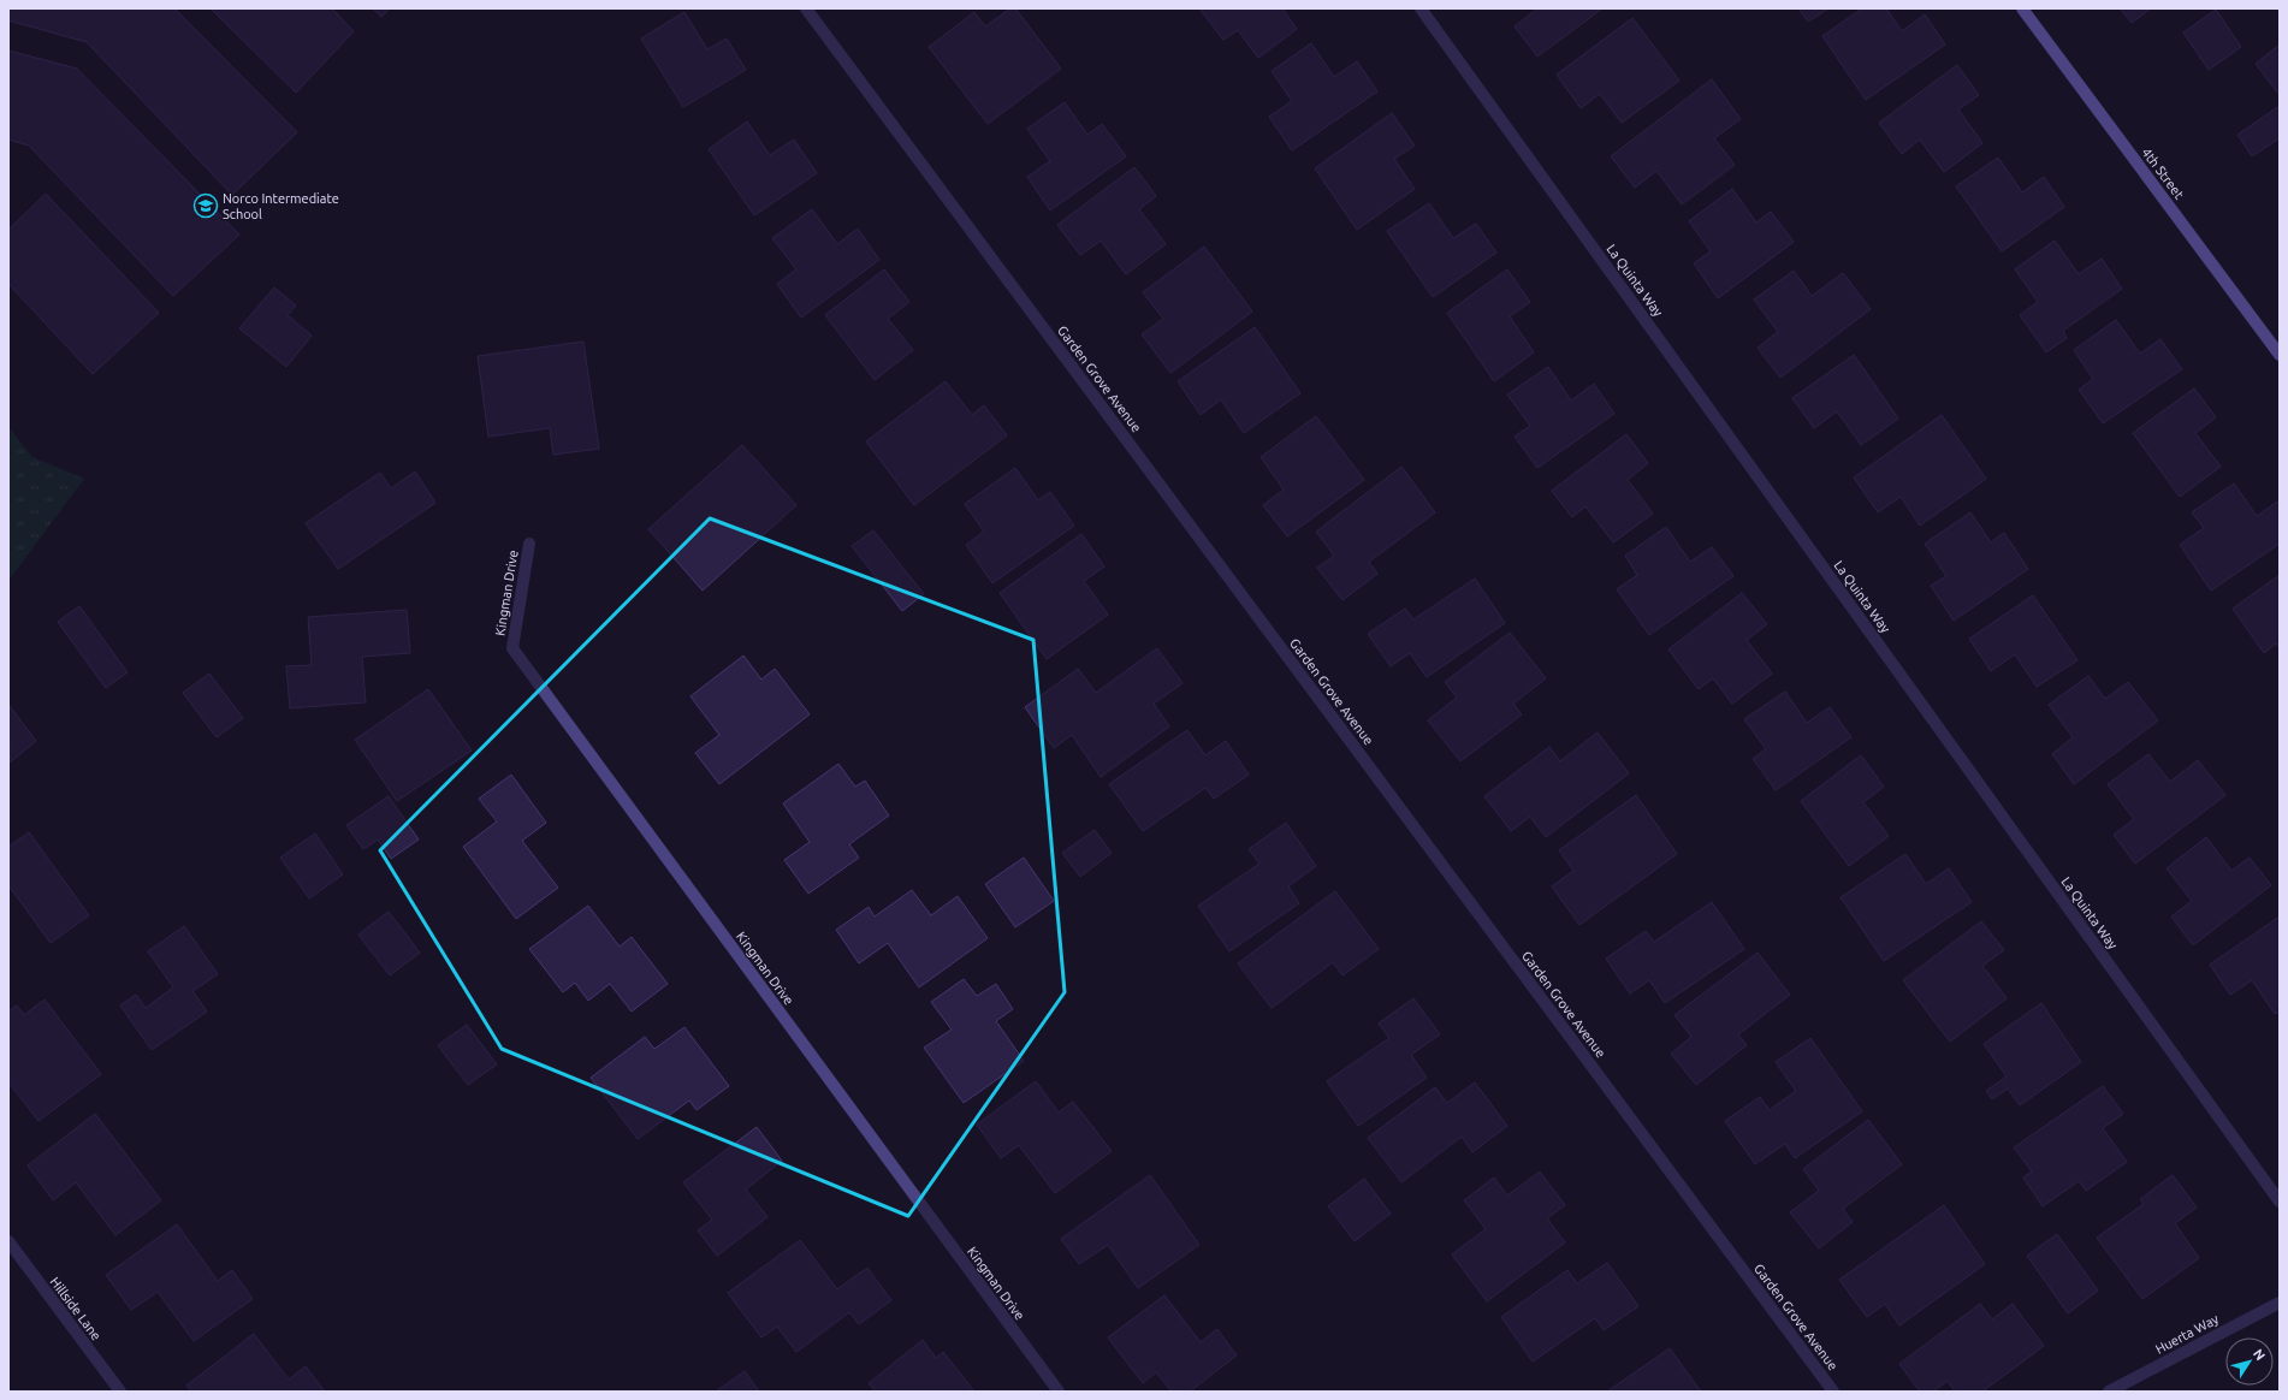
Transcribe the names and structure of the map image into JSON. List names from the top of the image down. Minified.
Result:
{"streets":{"street":["4th Street","La Quinta Way","Garden Grove Avenue","Kingman Drive","Hillside Lane","Huerta Way"]},"places":{"school or university":["Norco Intermediate School"]},"north":"top right"}
